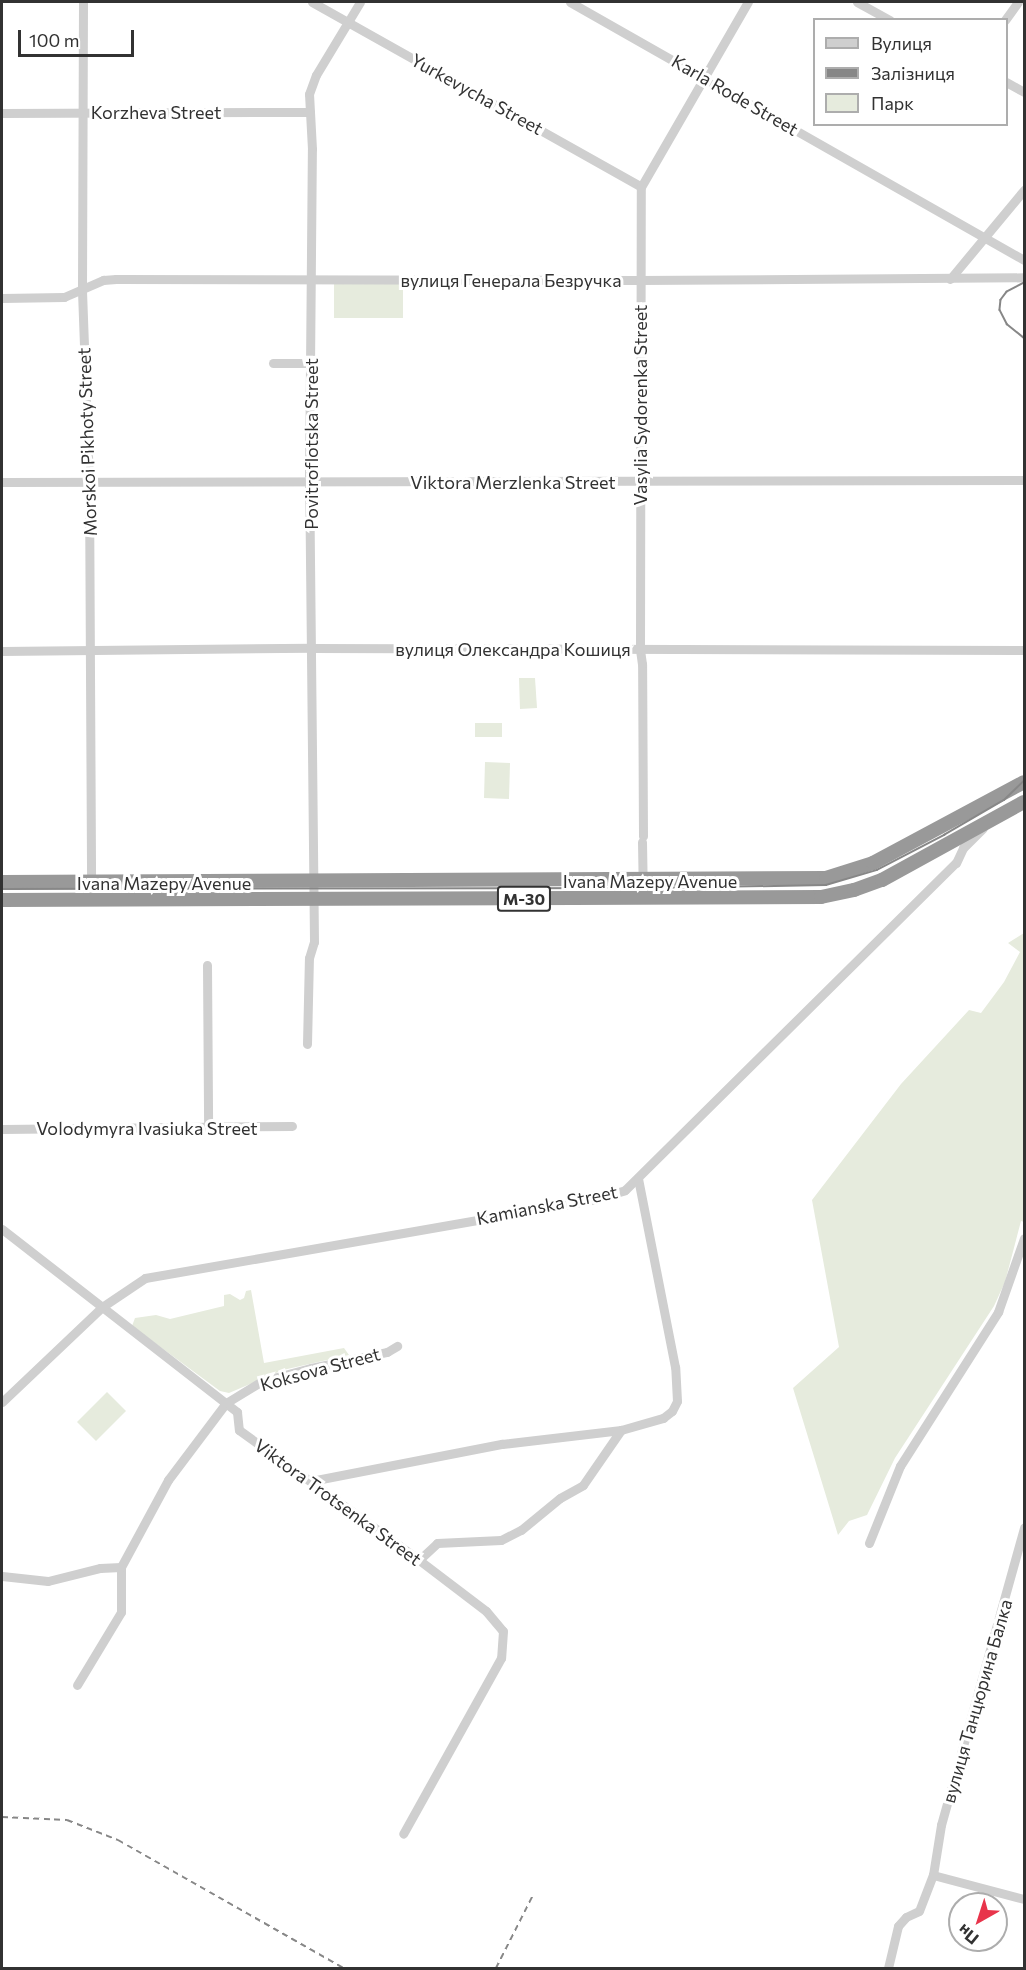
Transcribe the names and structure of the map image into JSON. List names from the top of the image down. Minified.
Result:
{"streets":{"highway":["Ivana Mazepy Avenue","М-30"],"street":["Yurkevycha Street","Karla Rode Street","Korzheva Street","вулиця Генерала Безручка","Vasylia Sydorenka Street","Morskoi Pikhoty Street","Povitroflotska Street","Viktora Merzlenka Street","вулиця Олександра Кошиця","Volodymyra Ivasiuka Street","Kamianska Street","Koksova Street","Viktora Trotsenka Street","вулиця Танцюрина Балка"]},"crossings":[["Yurkevycha Street","Vasylia Sydorenka Street"],["Yurkevycha Street","Povitroflotska Street"],["Karla Rode Street","Vasylia Sydorenka Street"],["Korzheva Street","Morskoi Pikhoty Street"],["Korzheva Street","Povitroflotska Street"],["вулиця Генерала Безручка","Vasylia Sydorenka Street"],["вулиця Генерала Безручка","Morskoi Pikhoty Street"],["вулиця Генерала Безручка","Povitroflotska Street"],["Vasylia Sydorenka Street","Viktora Merzlenka Street"],["Vasylia Sydorenka Street","вулиця Олександра Кошиця"],["Vasylia Sydorenka Street","Ivana Mazepy Avenue"],["Morskoi Pikhoty Street","Viktora Merzlenka Street"],["Morskoi Pikhoty Street","вулиця Олександра Кошиця"],["Morskoi Pikhoty Street","Ivana Mazepy Avenue"],["Povitroflotska Street","Viktora Merzlenka Street"],["Povitroflotska Street","вулиця Олександра Кошиця"],["Povitroflotska Street","Ivana Mazepy Avenue"],["Ivana Mazepy Avenue","Kamianska Street"],["Kamianska Street","Viktora Trotsenka Street"],["Koksova Street","Viktora Trotsenka Street"]],"legend":["Вулиця","Залізниця","Парк"],"scale_bar":"100 m","north":"bottom left"}
